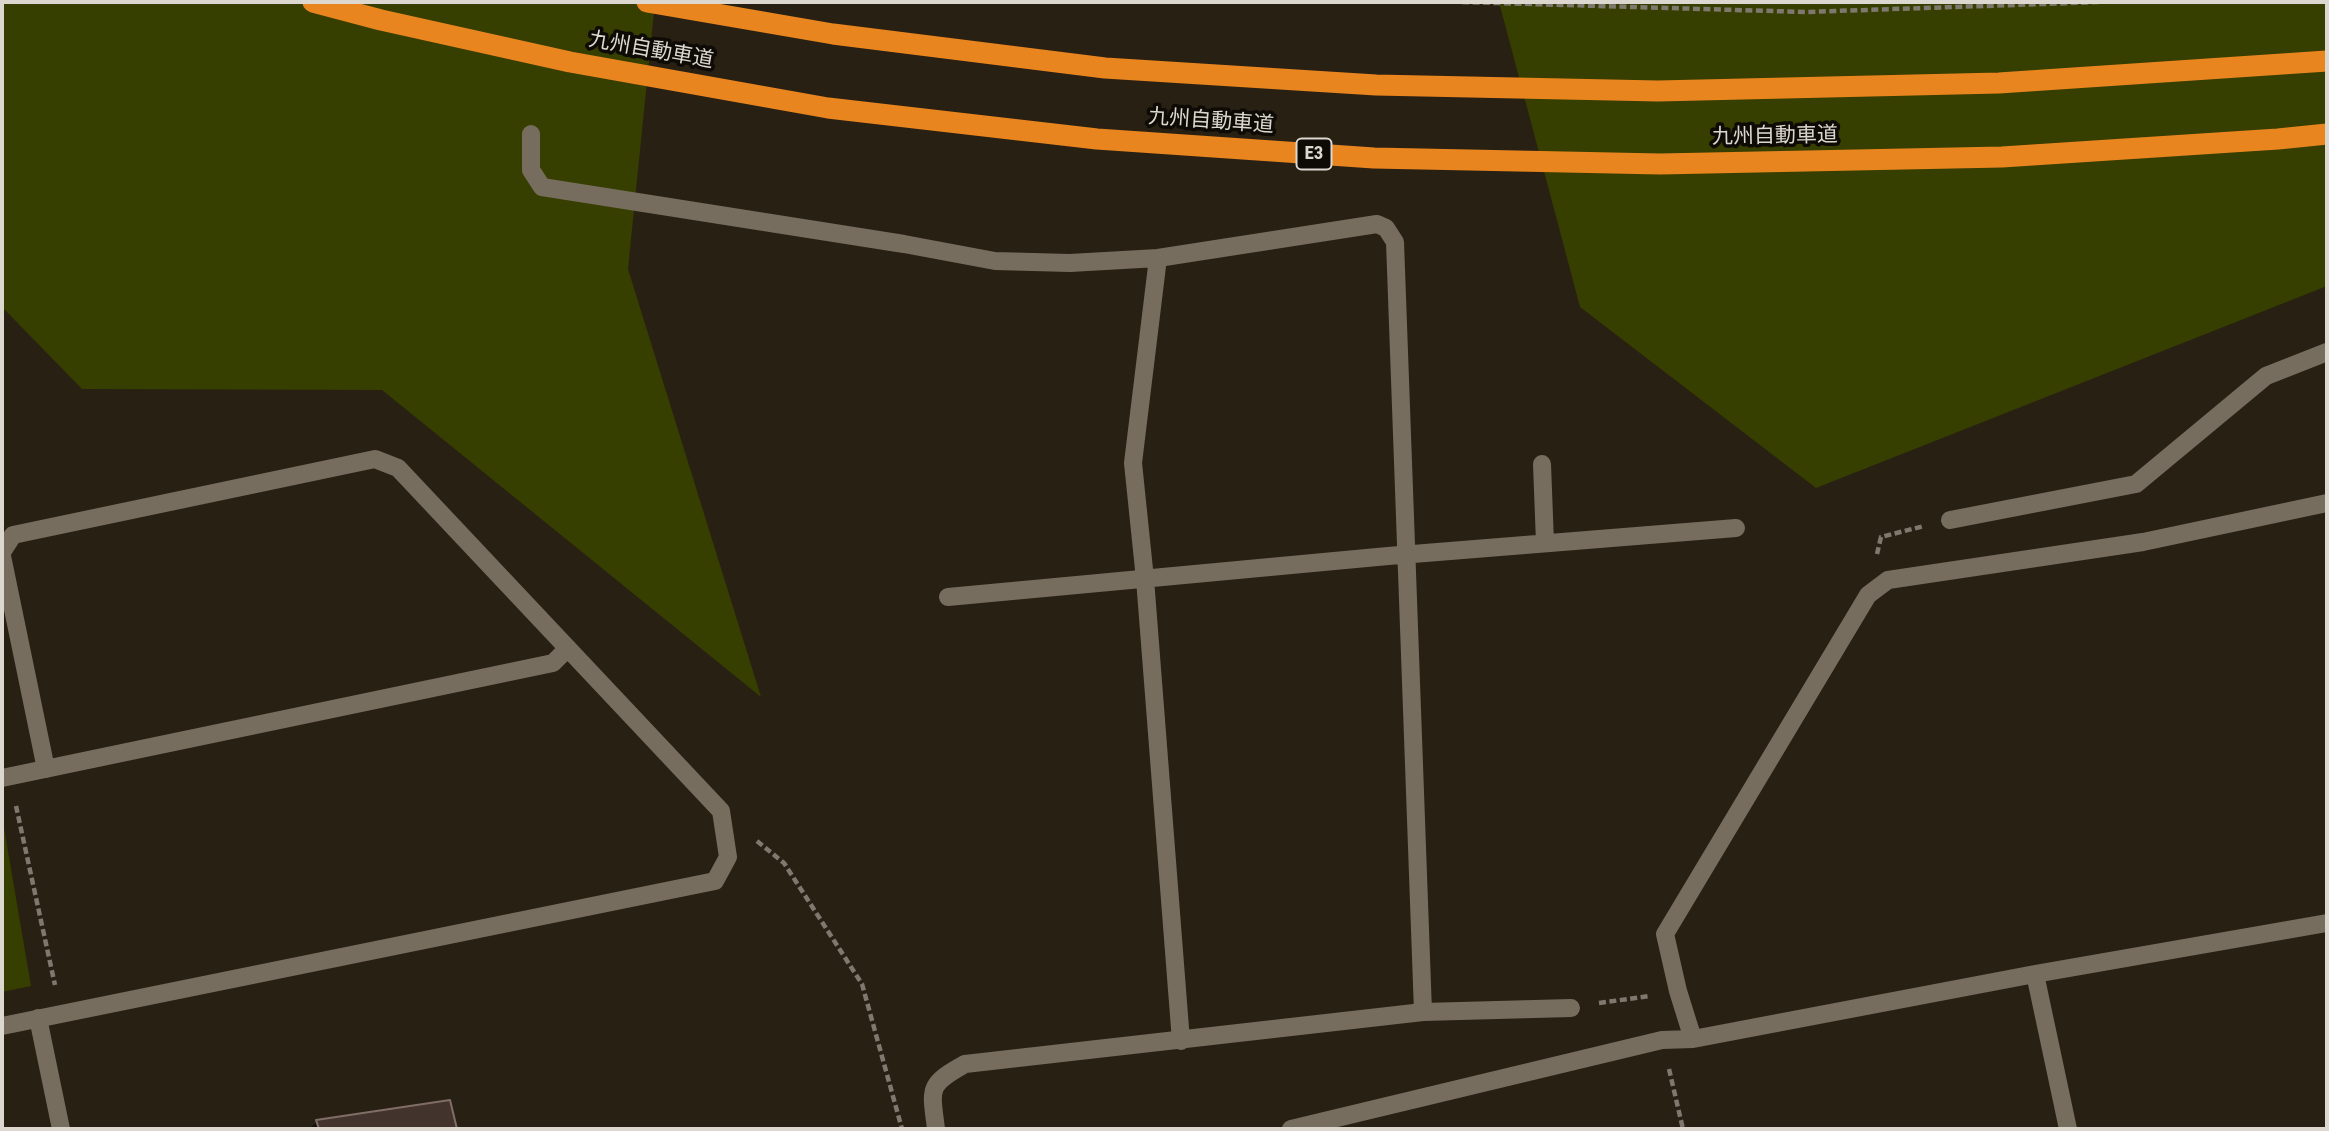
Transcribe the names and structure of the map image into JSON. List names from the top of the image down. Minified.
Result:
{"streets":{"highway":["九州自動車道","E3"]}}
